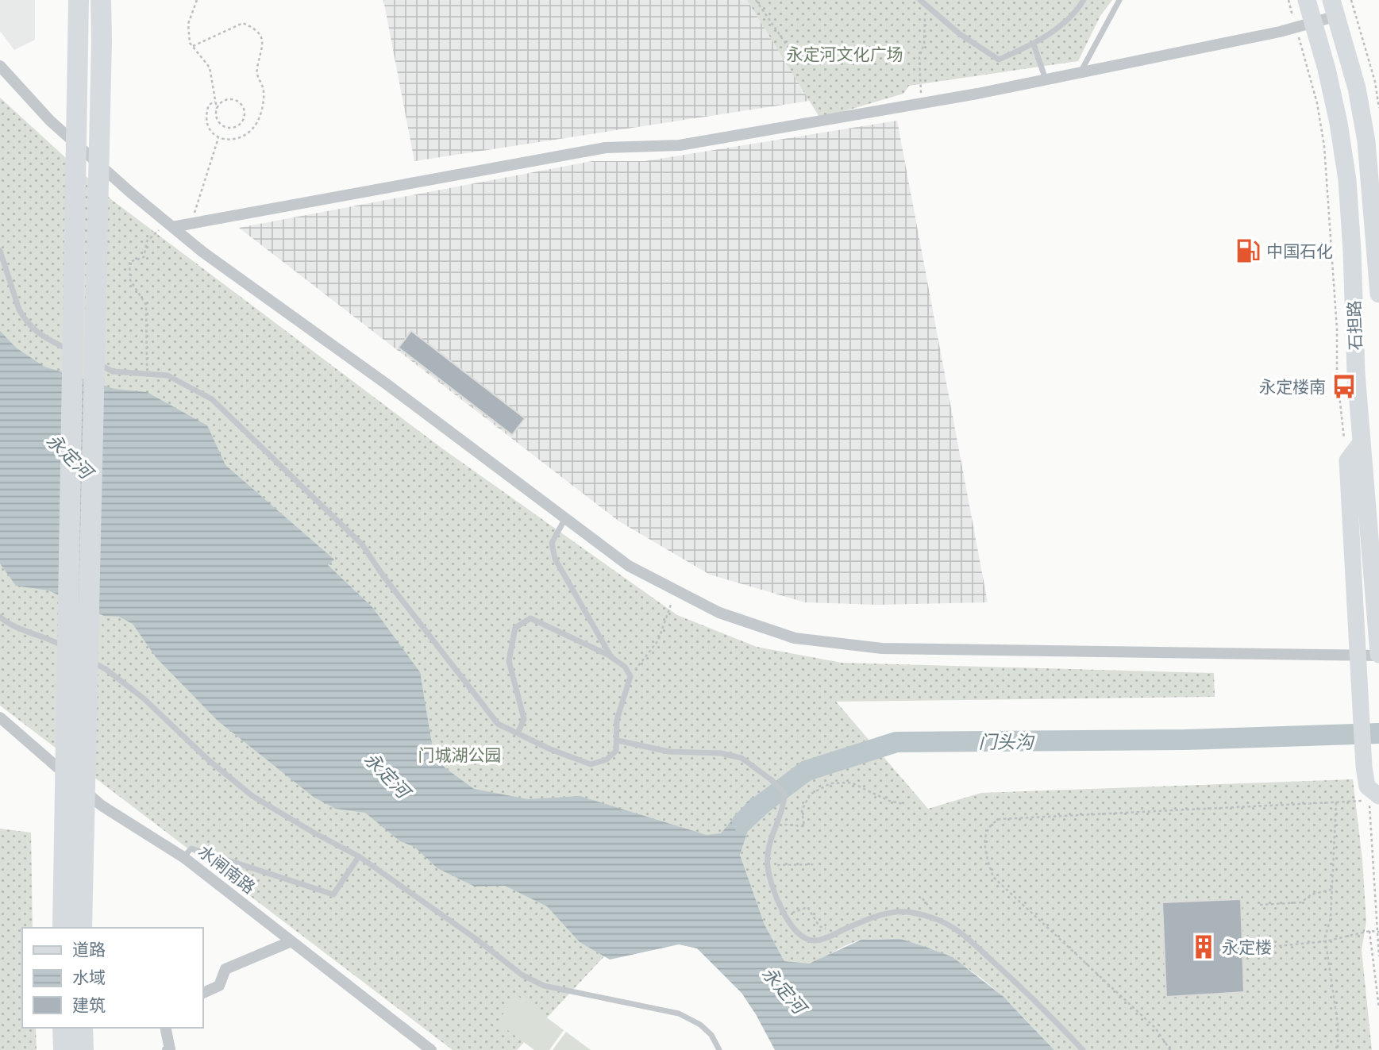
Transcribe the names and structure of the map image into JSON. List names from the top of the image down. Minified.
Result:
{"streets":{"main road":["石担路"],"street":["水闸南路"]},"water":["永定河","门头沟"],"parks":["永定河文化广场","门城湖公园"],"places":{"fuel station":["中国石化"],"bus stop":["永定楼南"],"building":["永定楼"]},"legend":["道路","水域","建筑"]}
